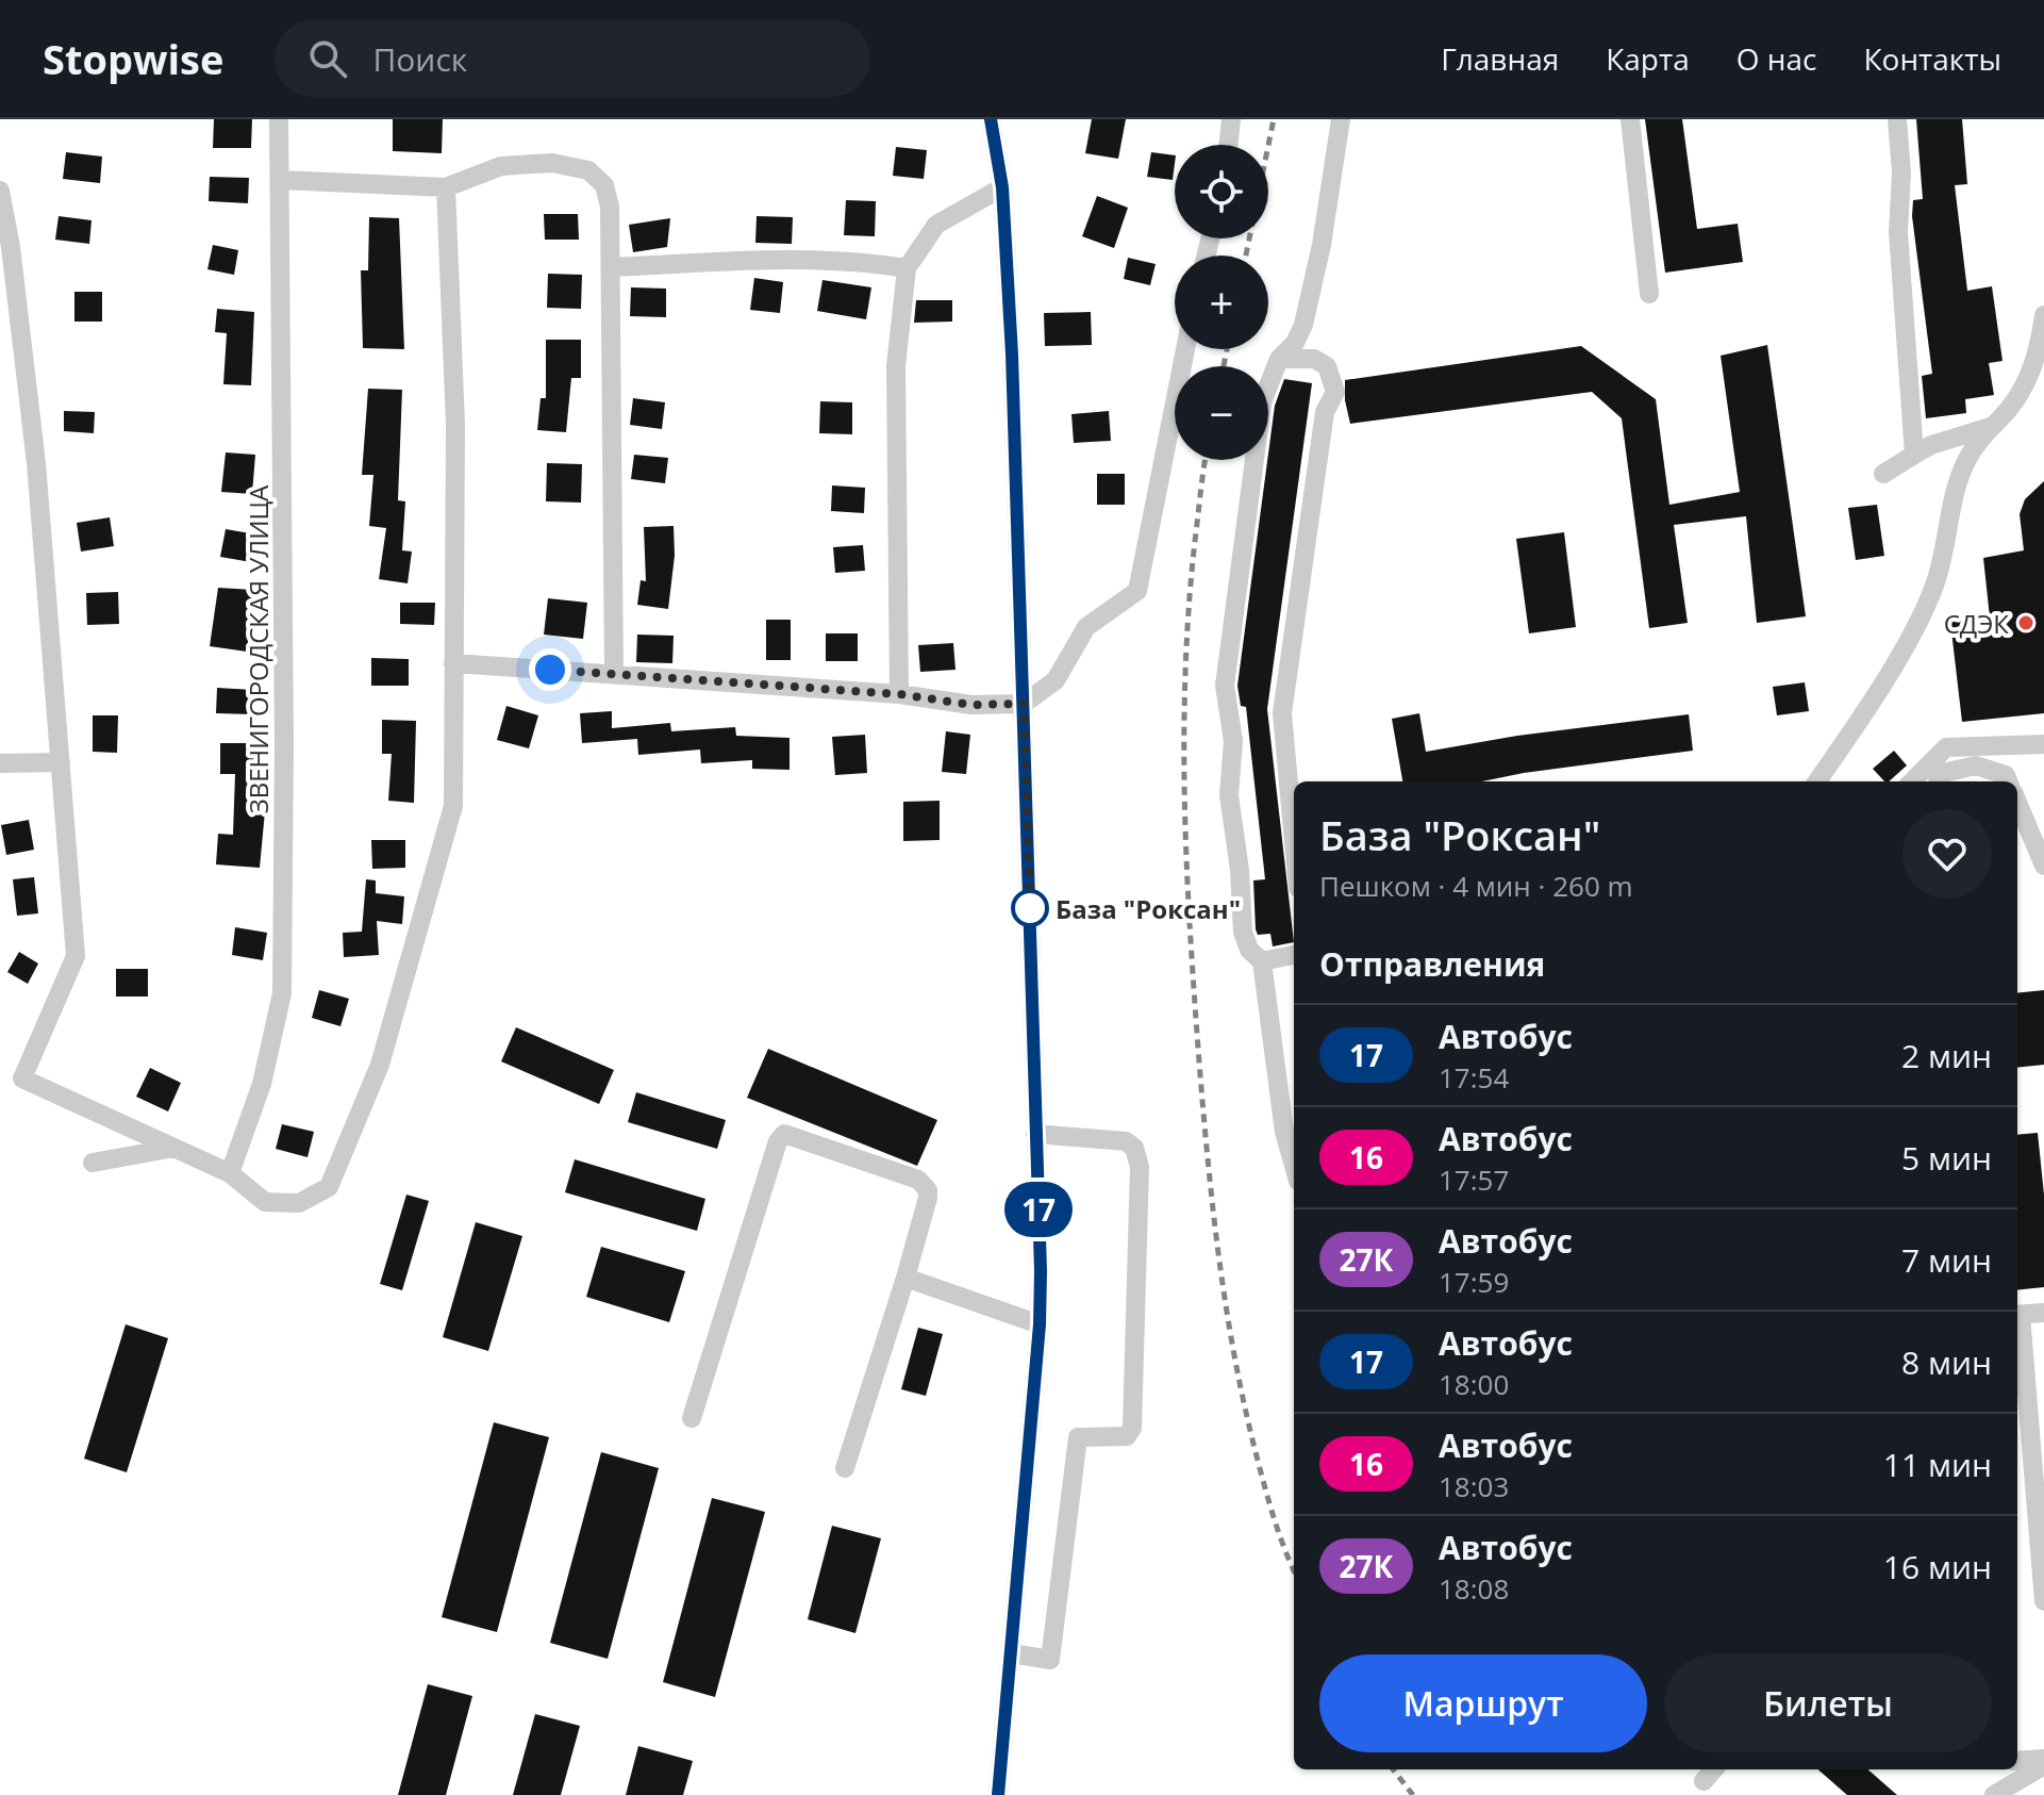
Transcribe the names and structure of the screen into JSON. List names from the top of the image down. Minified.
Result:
{"streets":{"street":["ЗВЕНИГОРОДСКАЯ УЛИЦА"]},"places":["СДЭК","База \"Роксан\""],"lines":["bus line 17"],"page":{"header":"Stopwise","search":"Поиск","nav":["Главная","Карта","О нас","Контакты"],"on_map":"17","map_buttons":["+","−"],"heading":[["База \"Роксан\"","Пешком · 4 мин · 260 m"],"Отправления"],"list":[{"mark":"17","name":"Автобус","note":"17:54","value":"2 мин"},{"mark":"16","name":"Автобус","note":"17:57","value":"5 мин"},{"mark":"27К","name":"Автобус","note":"17:59","value":"7 мин"},{"mark":"17","name":"Автобус","note":"18:00","value":"8 мин"},{"mark":"16","name":"Автобус","note":"18:03","value":"11 мин"},{"mark":"27К","name":"Автобус","note":"18:08","value":"16 мин"}],"buttons":["Маршрут","Билеты"]}}
